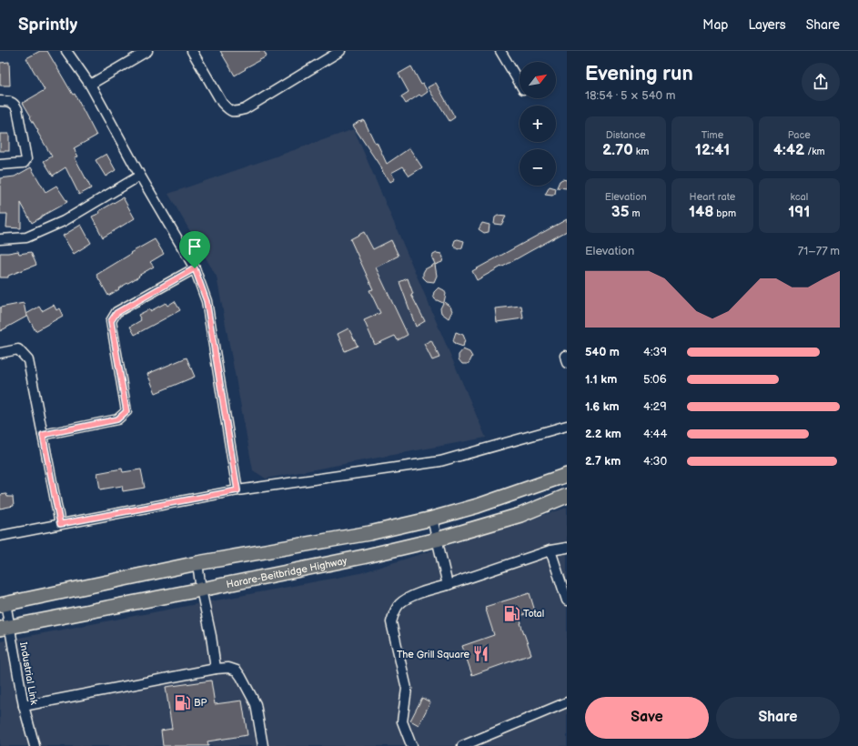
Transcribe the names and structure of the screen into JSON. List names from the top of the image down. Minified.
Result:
{"streets":{"highway":["Harare-Beitbridge Highway"],"street":["Industrial Link"]},"crossings":[["Harare-Beitbridge Highway","Industrial Link"]],"places":{"fuel station":["Total","BP"],"restaurant":["The Grill Square"]},"north":"top right","page":{"header":"Sprintly","nav":["Map","Layers","Share"],"heading":["Evening run","18:54 · 5 × 540 m"],"map_buttons":["+","−"],"stats":[["Distance","2.70 km"],["Time","12:41"],["Pace","4:42 /km"],["Elevation","35 m"],["Heart rate","148 bpm"],["kcal","191"]],"chart":["Elevation","71–77 m"],"list":[{"name":"540 m","note":"4:39"},{"name":"1.1 km","note":"5:06"},{"name":"1.6 km","note":"4:29"},{"name":"2.2 km","note":"4:44"},{"name":"2.7 km","note":"4:30"}],"buttons":["Save","Share"]}}
